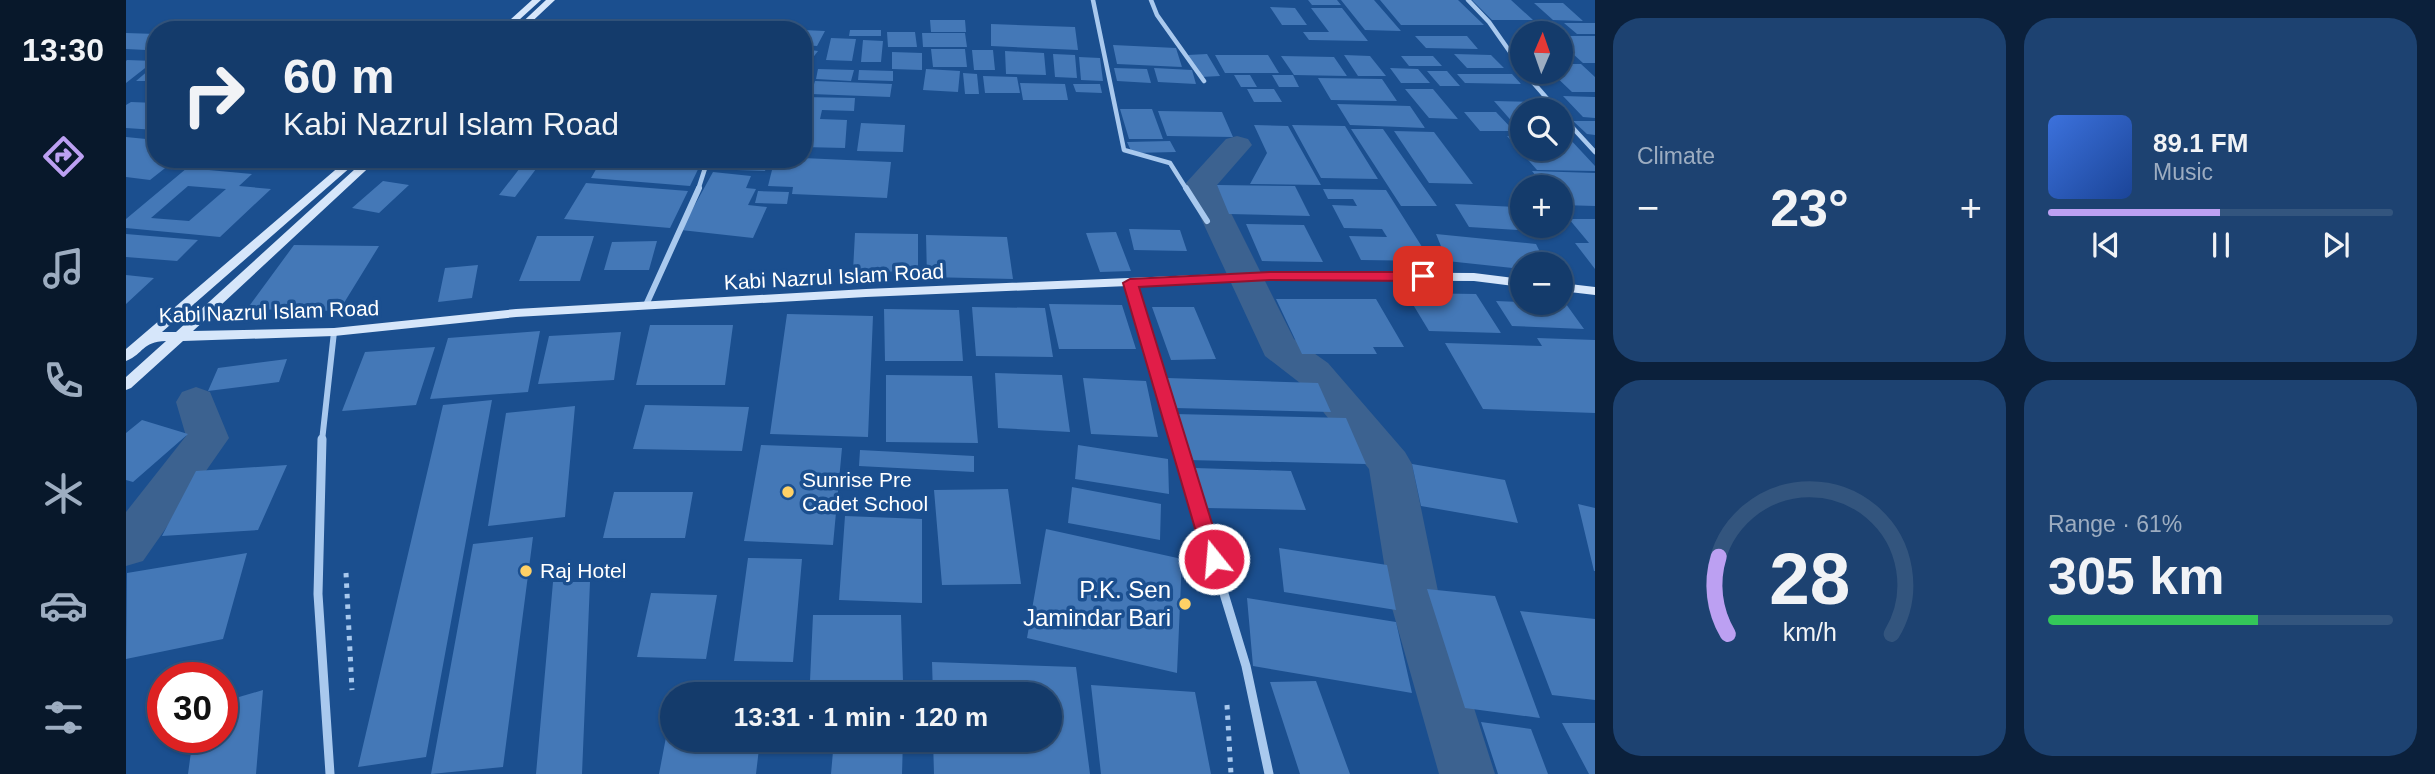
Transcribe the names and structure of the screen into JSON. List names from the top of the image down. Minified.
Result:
{"streets":{"main road":["Kabi Nazrul Islam Road"]},"places":["Sunrise Pre Cadet School","Raj Hotel","P.K. Sen Jamindar Bari"],"north":"top","page":{"tabs":"13:30","tile":["Climate",["Range · 61%","305 km"]],"map_buttons":["+","−"],"turn":["60 m","Kabi Nazrul Islam Road"],"song":["89.1 FM","Music"],"heat":["−","23°","+"],"limit":"30","trip":"13:31 · 1 min · 120 m","gauge":["28","km/h"]}}
